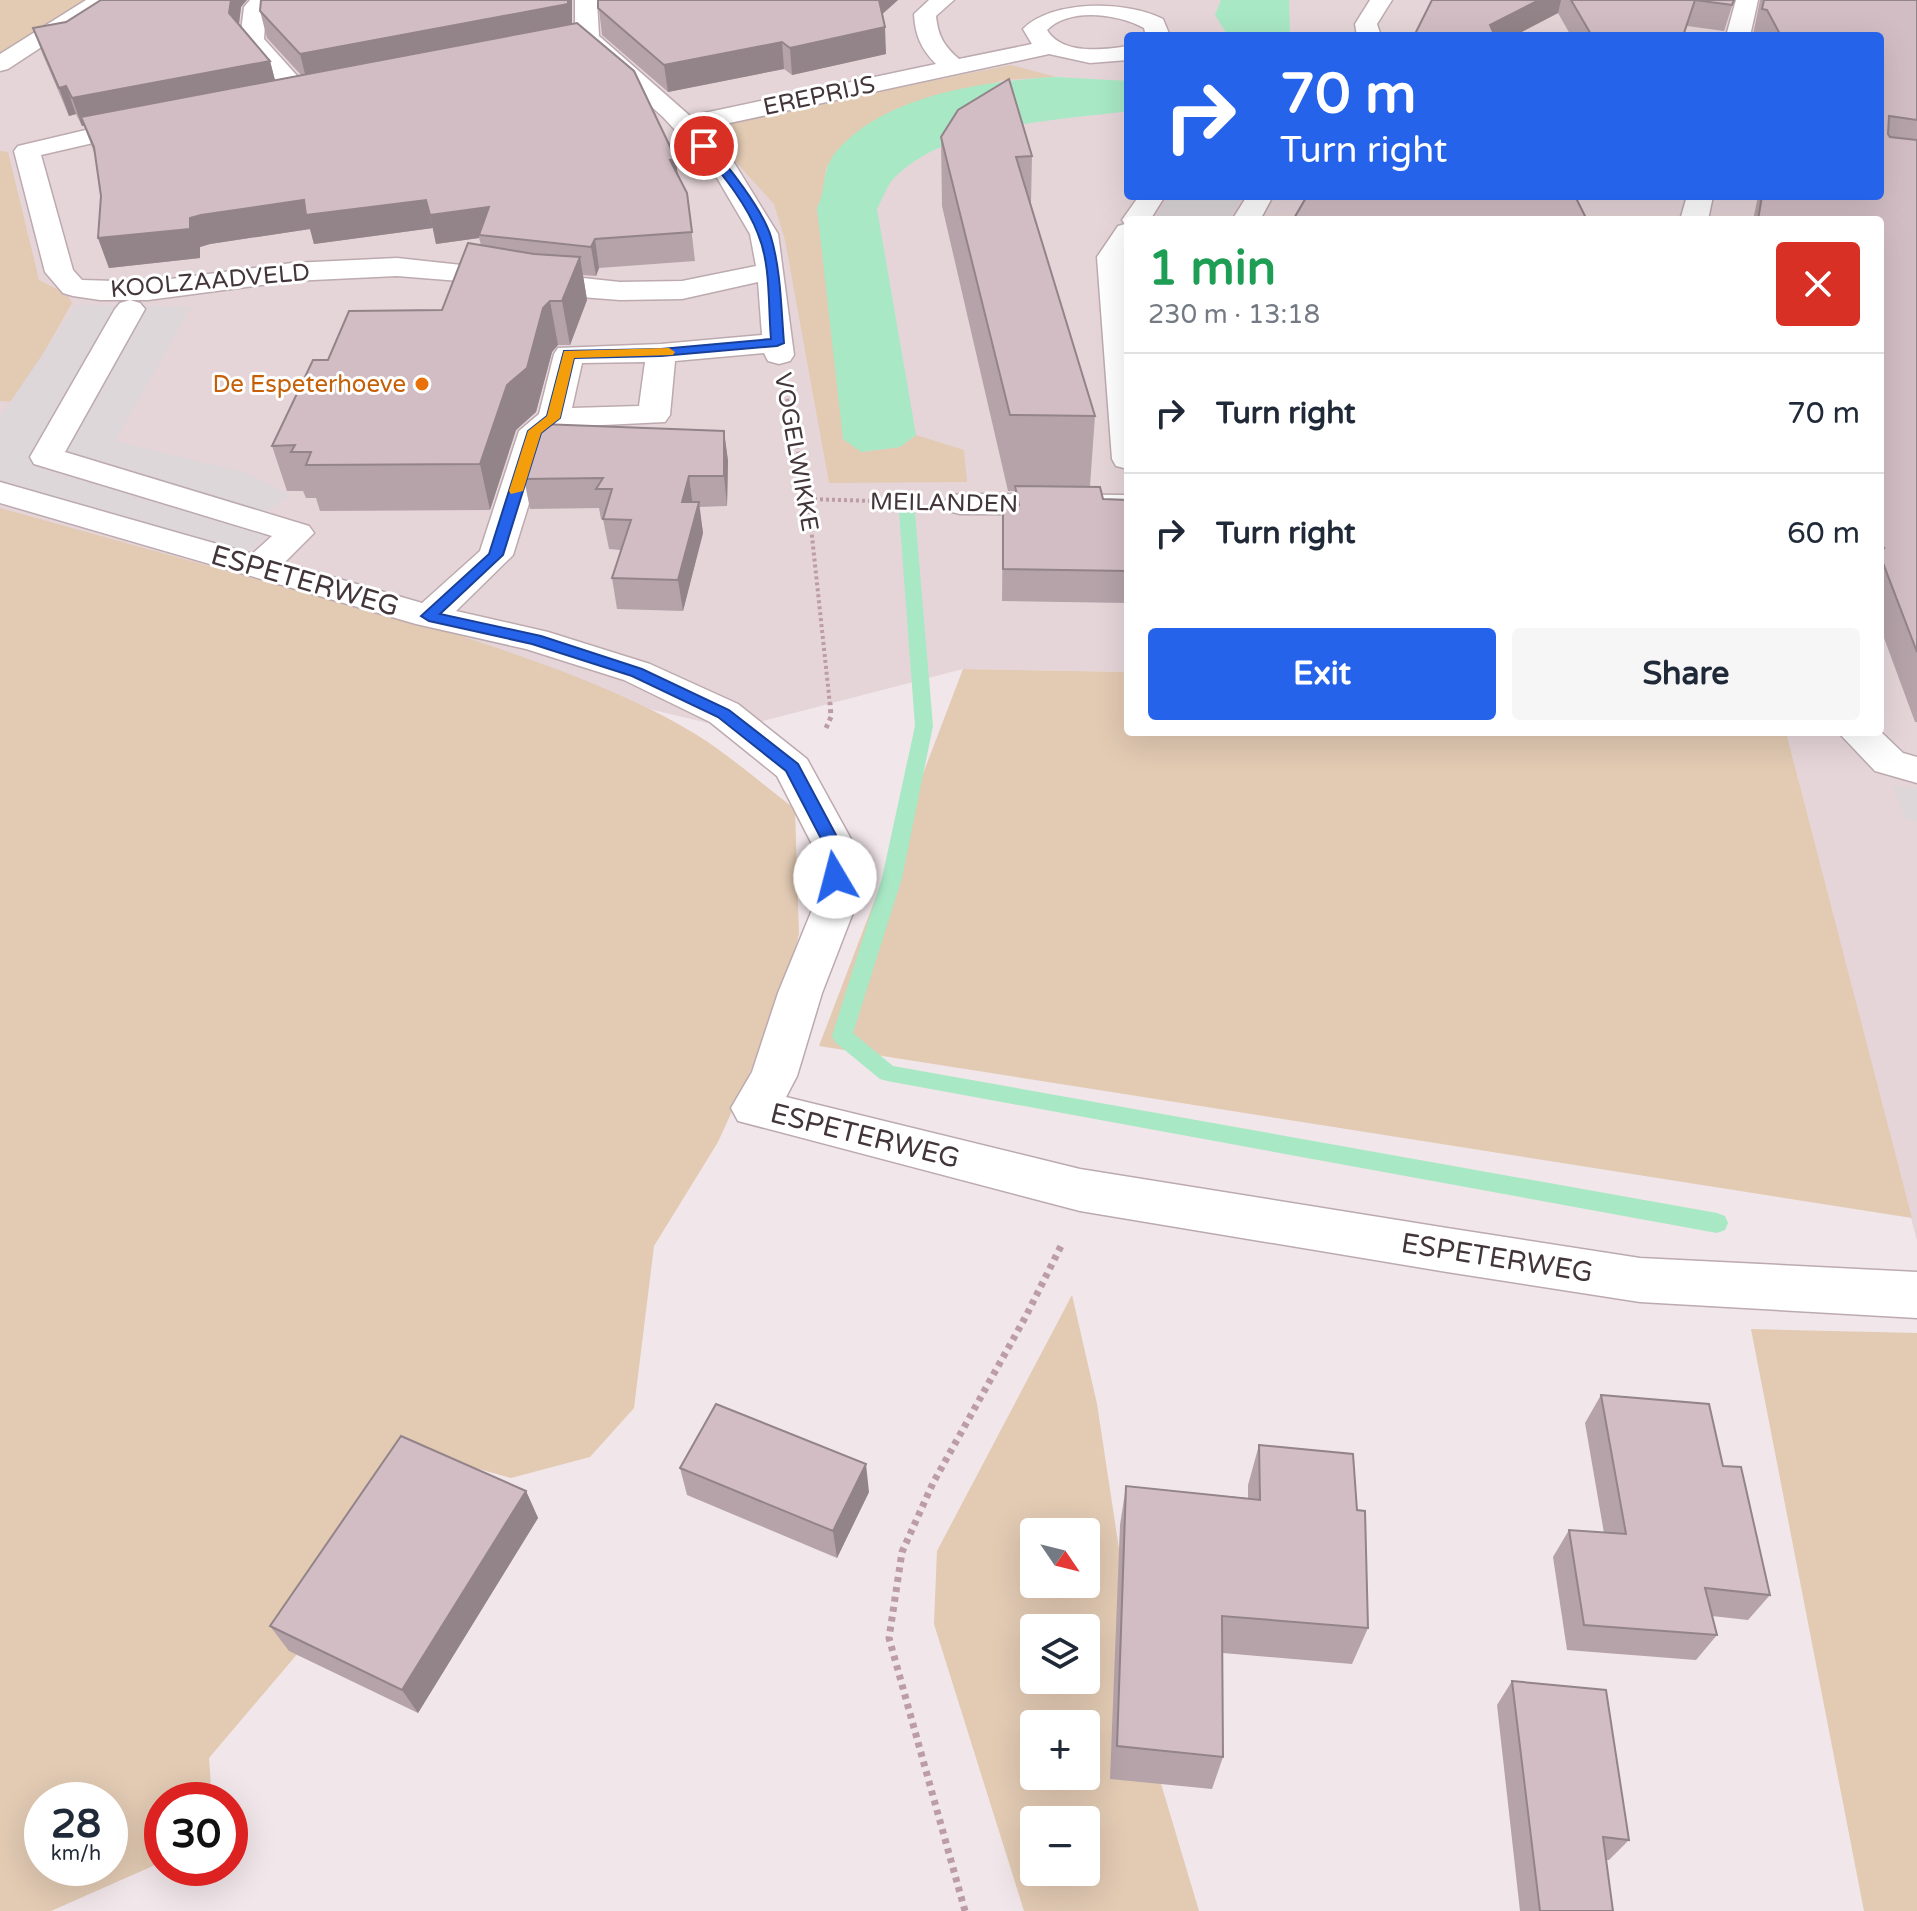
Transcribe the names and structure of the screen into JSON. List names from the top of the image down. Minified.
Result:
{"streets":{"street":["EREPRIJS","KOOLZAADVELD","VOGELWIKKE","MEILANDEN","ESPETERWEG"]},"crossings":[["EREPRIJS","VOGELWIKKE"],["KOOLZAADVELD","VOGELWIKKE"],["VOGELWIKKE","MEILANDEN"],["VOGELWIKKE","ESPETERWEG"]],"places":["De Espeterhoeve"],"north":"bottom right","page":{"turn":["70 m","Turn right"],"heading":["1 min","230 m · 13:18"],"list":[{"name":"Turn right","value":"70 m"},{"name":"Turn right","value":"60 m"}],"buttons":["Exit","Share"],"map_buttons":["+","−"],"speed":"28 km/h","limit":"30"}}
